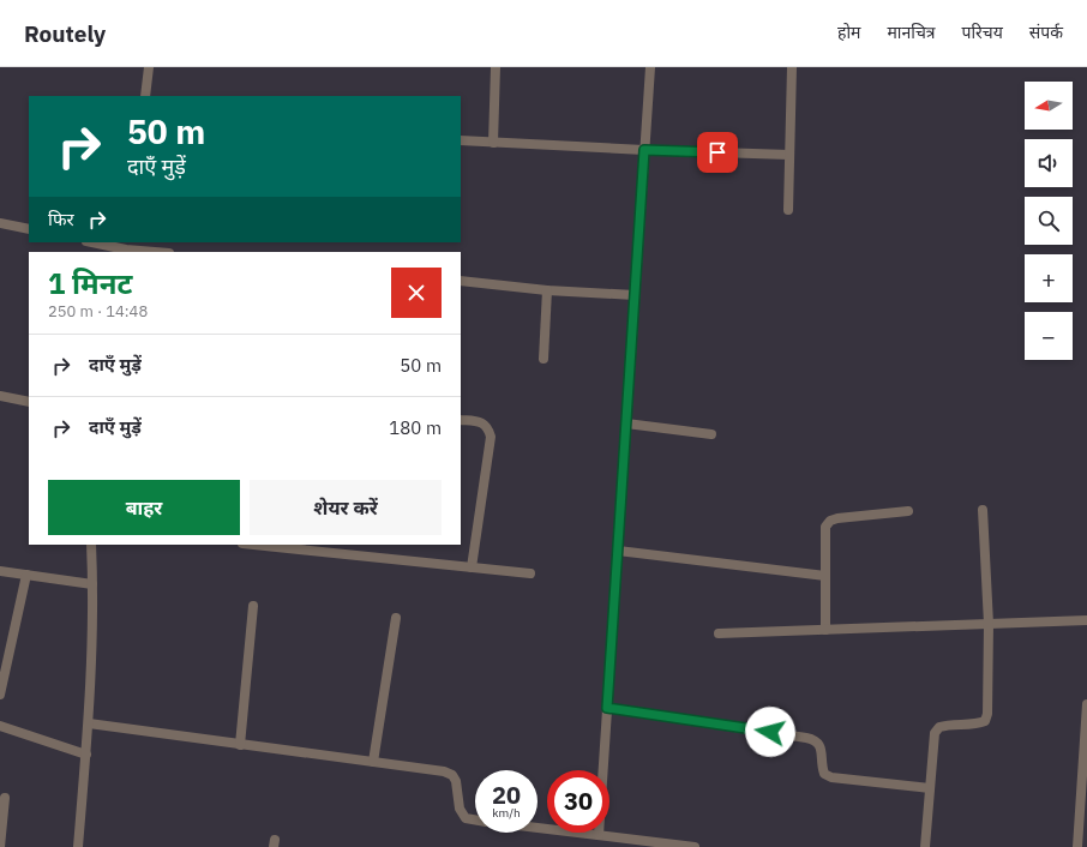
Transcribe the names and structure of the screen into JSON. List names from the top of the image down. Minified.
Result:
{"north":"left","page":{"header":"Routely","nav":["होम","मानचित्र","परिचय","संपर्क"],"map_buttons":["+","−"],"turn":["50 m","दाएँ मुड़ें"],"then":"फिर","heading":["1 मिनट","250 m · 14:48"],"list":[{"name":"दाएँ मुड़ें","value":"50 m"},{"name":"दाएँ मुड़ें","value":"180 m"}],"buttons":["बाहर","शेयर करें"],"speed":"20 km/h","limit":"30"}}
